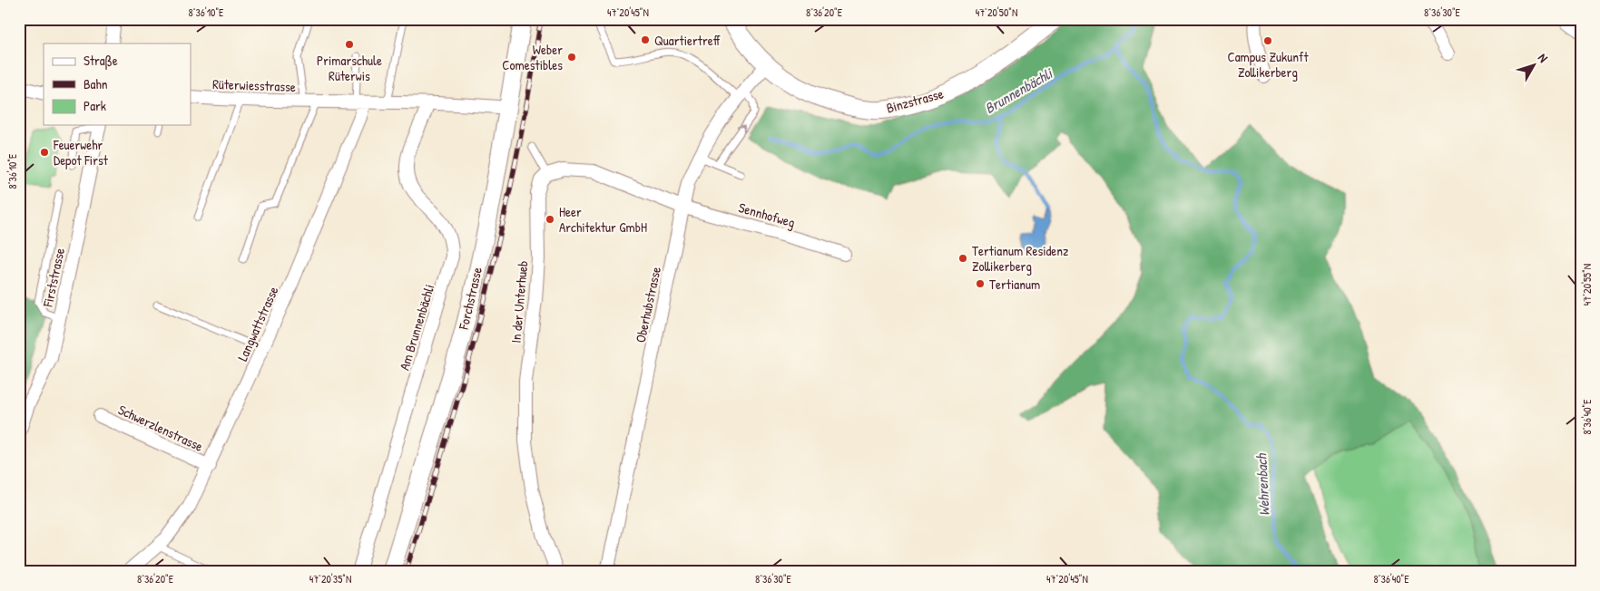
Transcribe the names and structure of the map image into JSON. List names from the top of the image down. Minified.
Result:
{"streets":{"main road":["Binzstrasse","Forchstrasse"],"street":["Rüterwiesstrasse","Sennhofweg","Firststrasse","In der Unterhueb","Oberhubstrasse","Langwattstrasse","Am Brunnenbächli","Schwerzlenstrasse"]},"crossings":[["Rüterwiesstrasse","Forchstrasse"],["Rüterwiesstrasse","Langwattstrasse"],["Rüterwiesstrasse","Am Brunnenbächli"],["Binzstrasse","Oberhubstrasse"],["Sennhofweg","Oberhubstrasse"],["Langwattstrasse","Schwerzlenstrasse"]],"water":["Brunnenbächli","Wehrenbach"],"places":["Quartiertreff","Campus Zukunft Zollikerberg","Primarschule Rüterwis","Weber Comestibles","Feuerwehr Depot First","Heer Architektur GmbH","Tertianum Residenz Zollikerberg","Tertianum"],"legend":["Straße","Bahn","Park"],"north":"top right","coordinates":["8°36'10\"E","47°20'45\"N","8°36'20\"E","47°20'50\"N","8°36'30\"E","47°20'55\"N","8°36'40\"E","47°20'35\"N"]}
